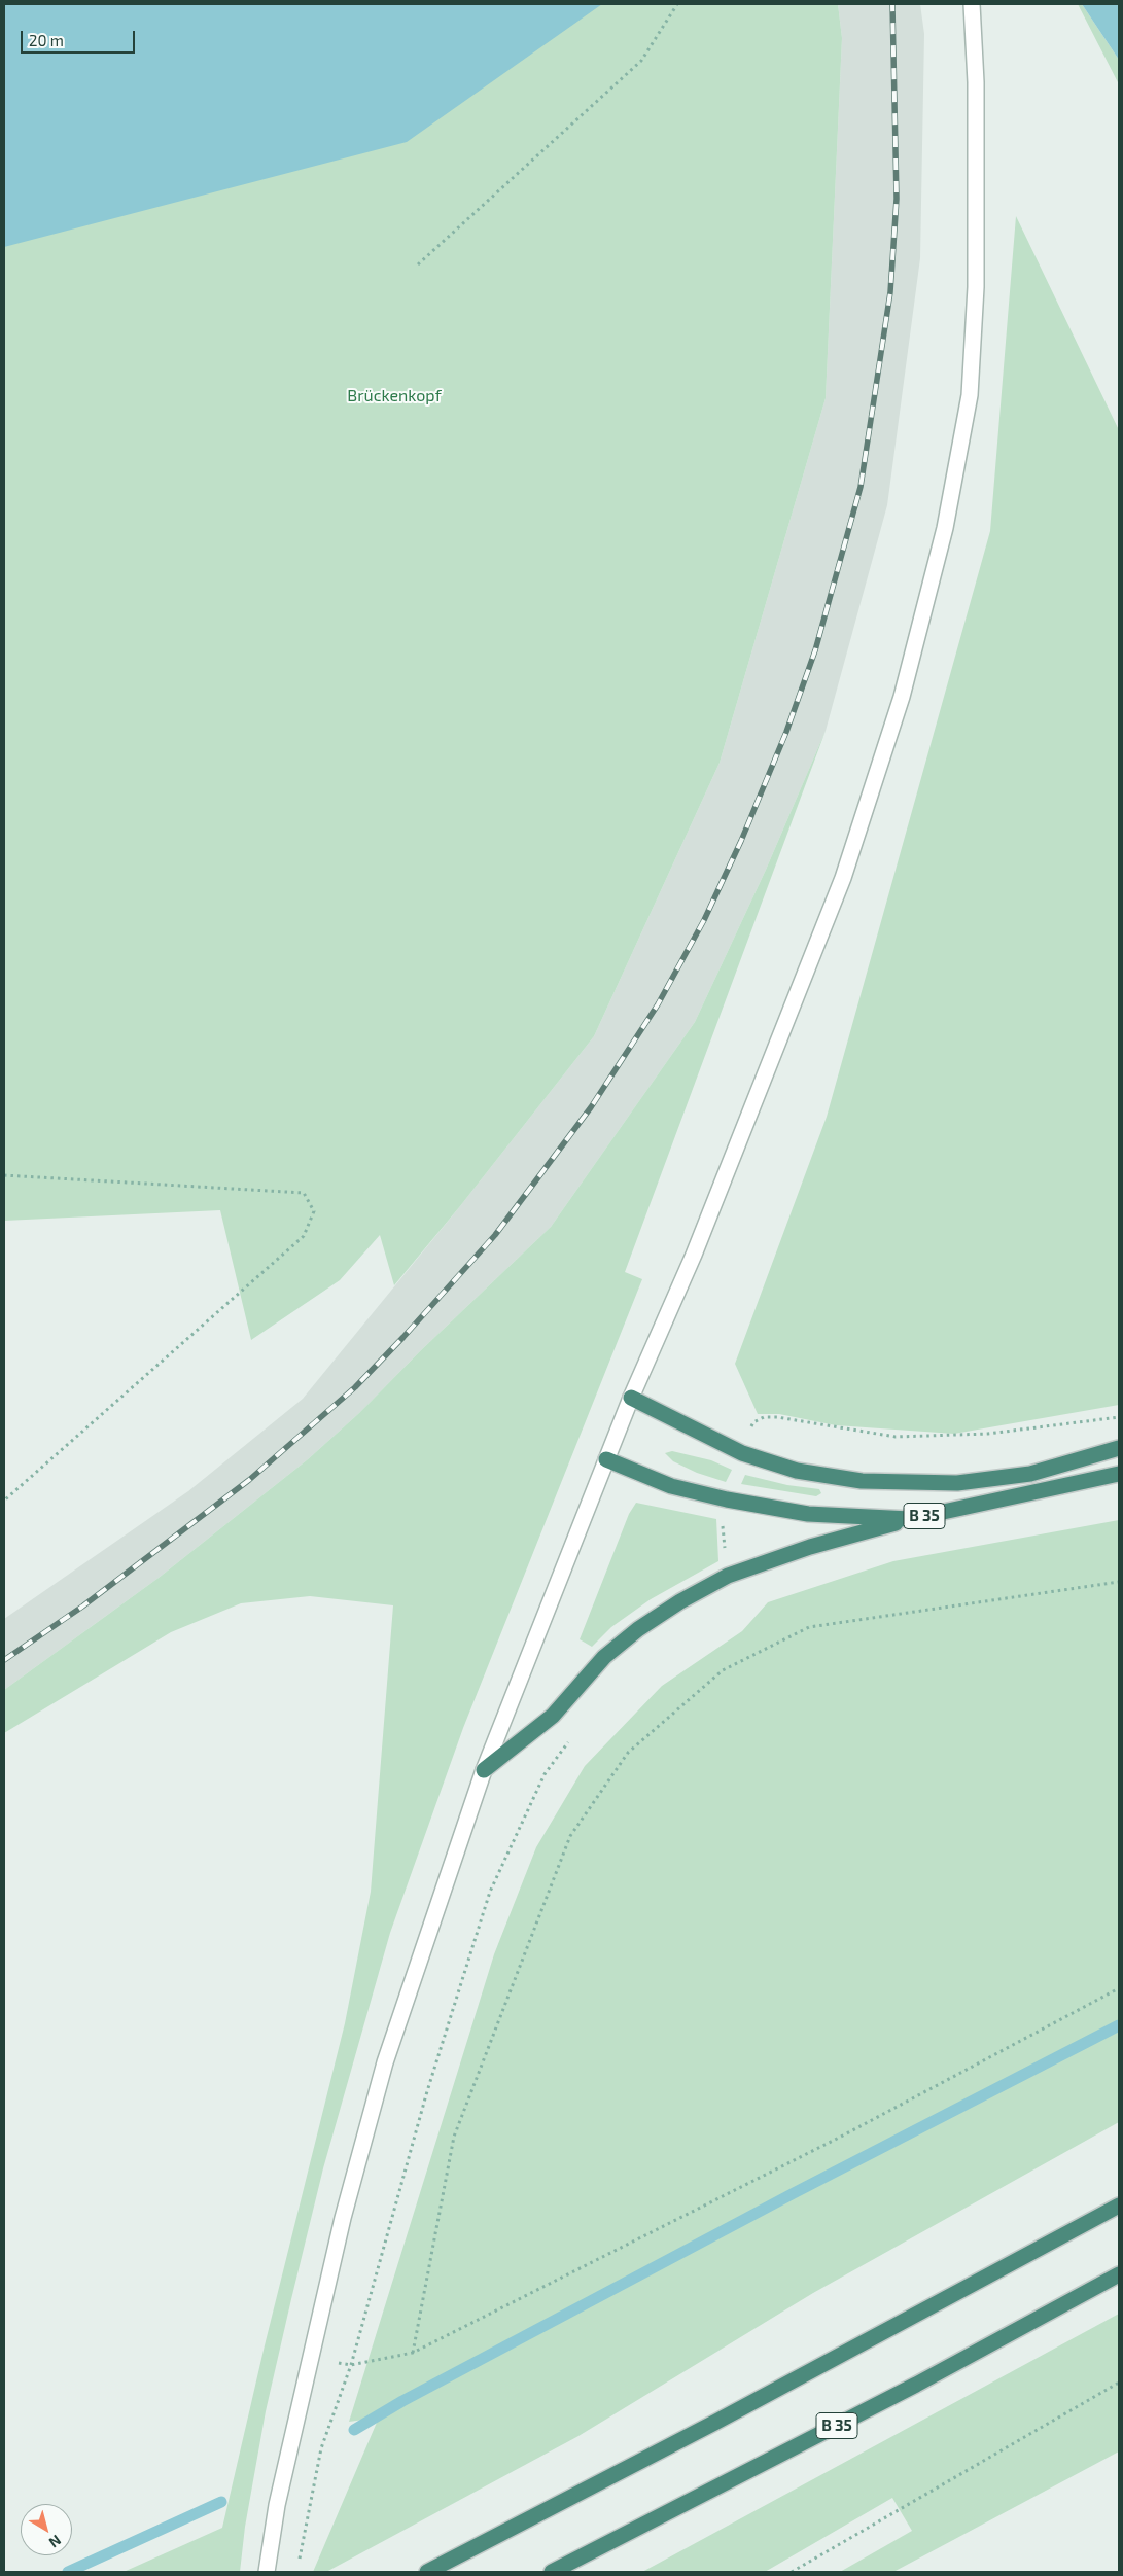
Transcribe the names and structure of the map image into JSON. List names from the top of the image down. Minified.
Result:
{"streets":{"highway":["B 35"]},"parks":["Brückenkopf"],"scale_bar":"20 m","north":"bottom right"}
